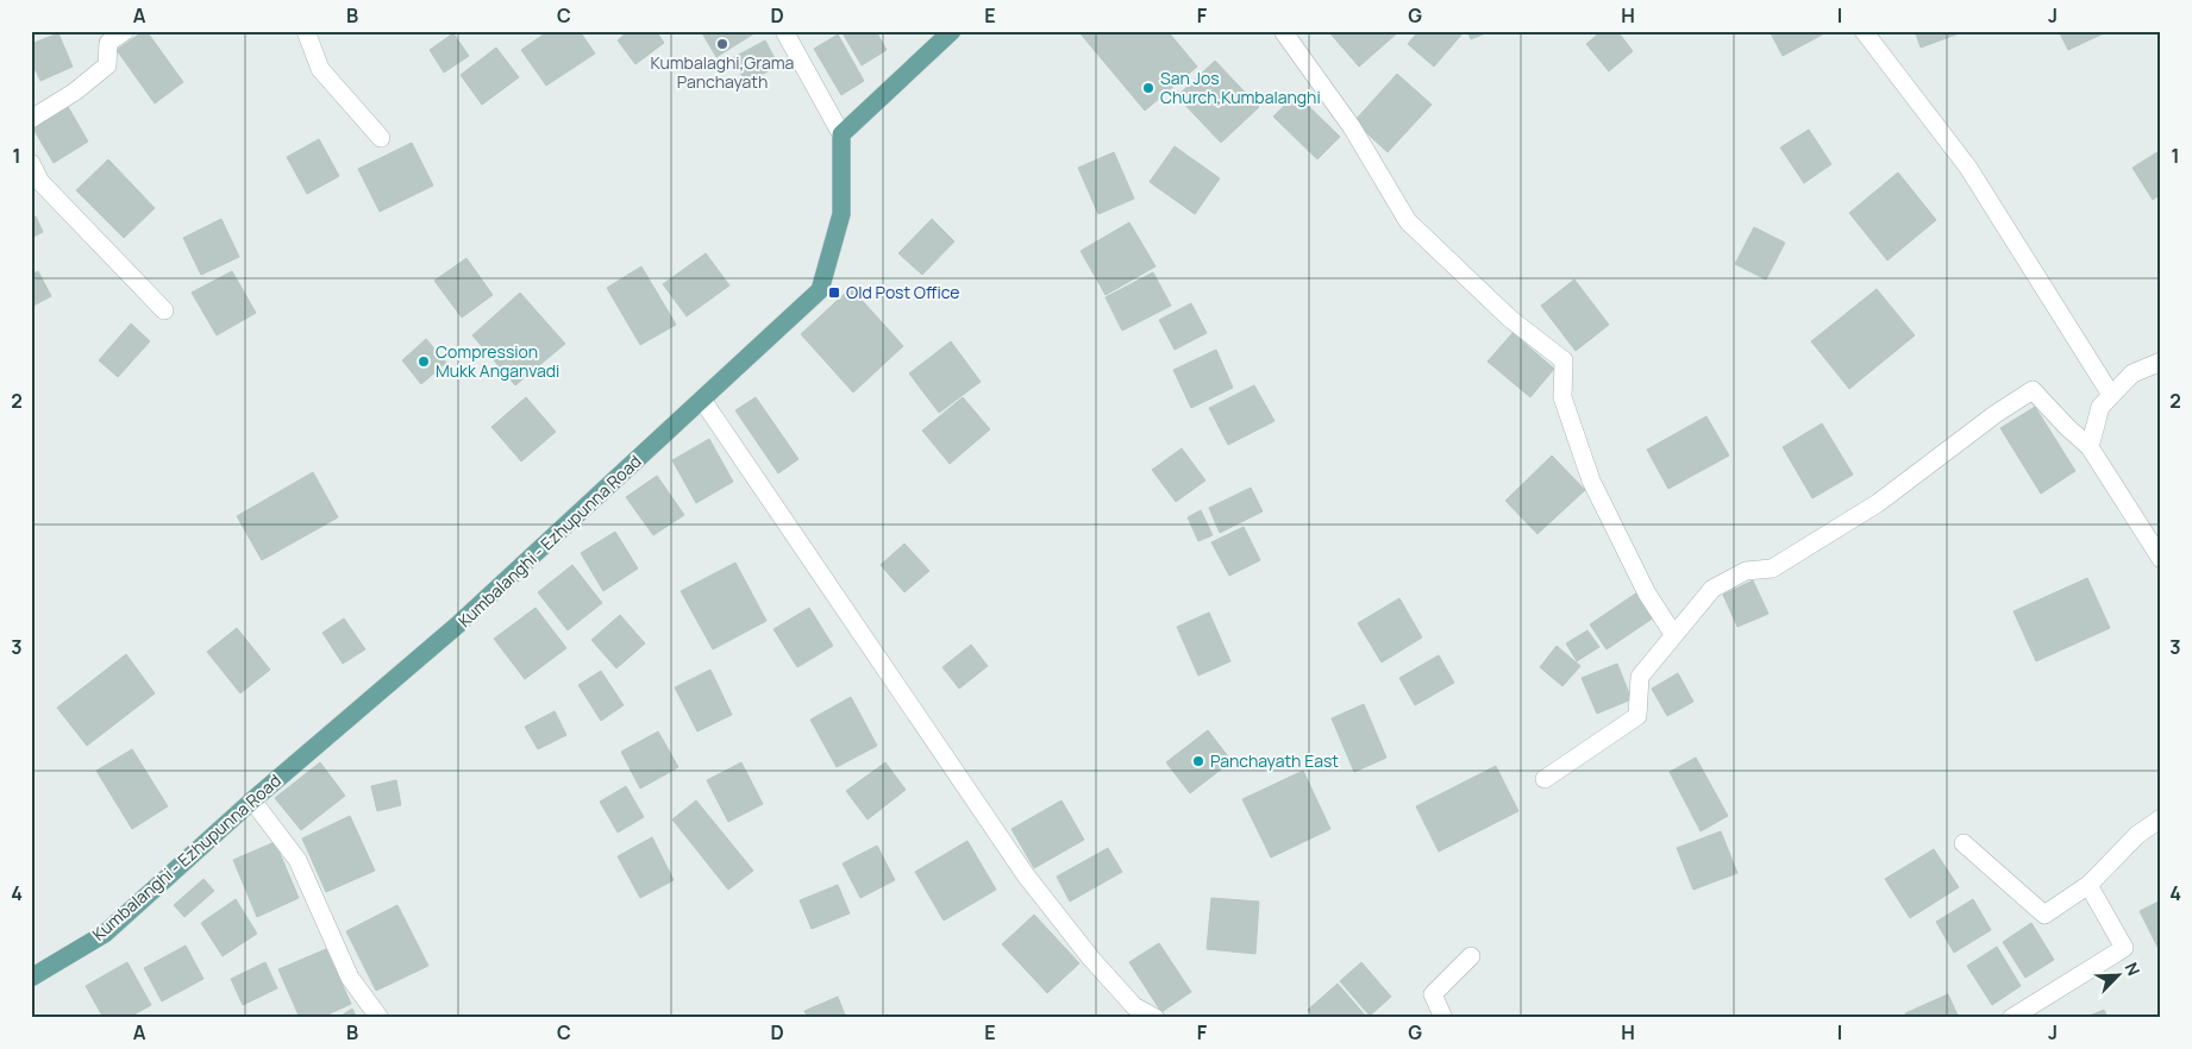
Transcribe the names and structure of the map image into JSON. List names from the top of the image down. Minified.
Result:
{"streets":{"main road":["Kumbalanghi - Ezhupunna Road"]},"places":{"other":["Kumbalaghi,Grama Panchayath","San Jos Church,Kumbalanghi","Compression Mukk Anganvadi","Panchayath East"],"transit":["Old Post Office"]},"north":"top right","grid":{"columns":["A","B","C","D","E","F","G","H","I","J"],"rows":["1","2","3","4"]}}
